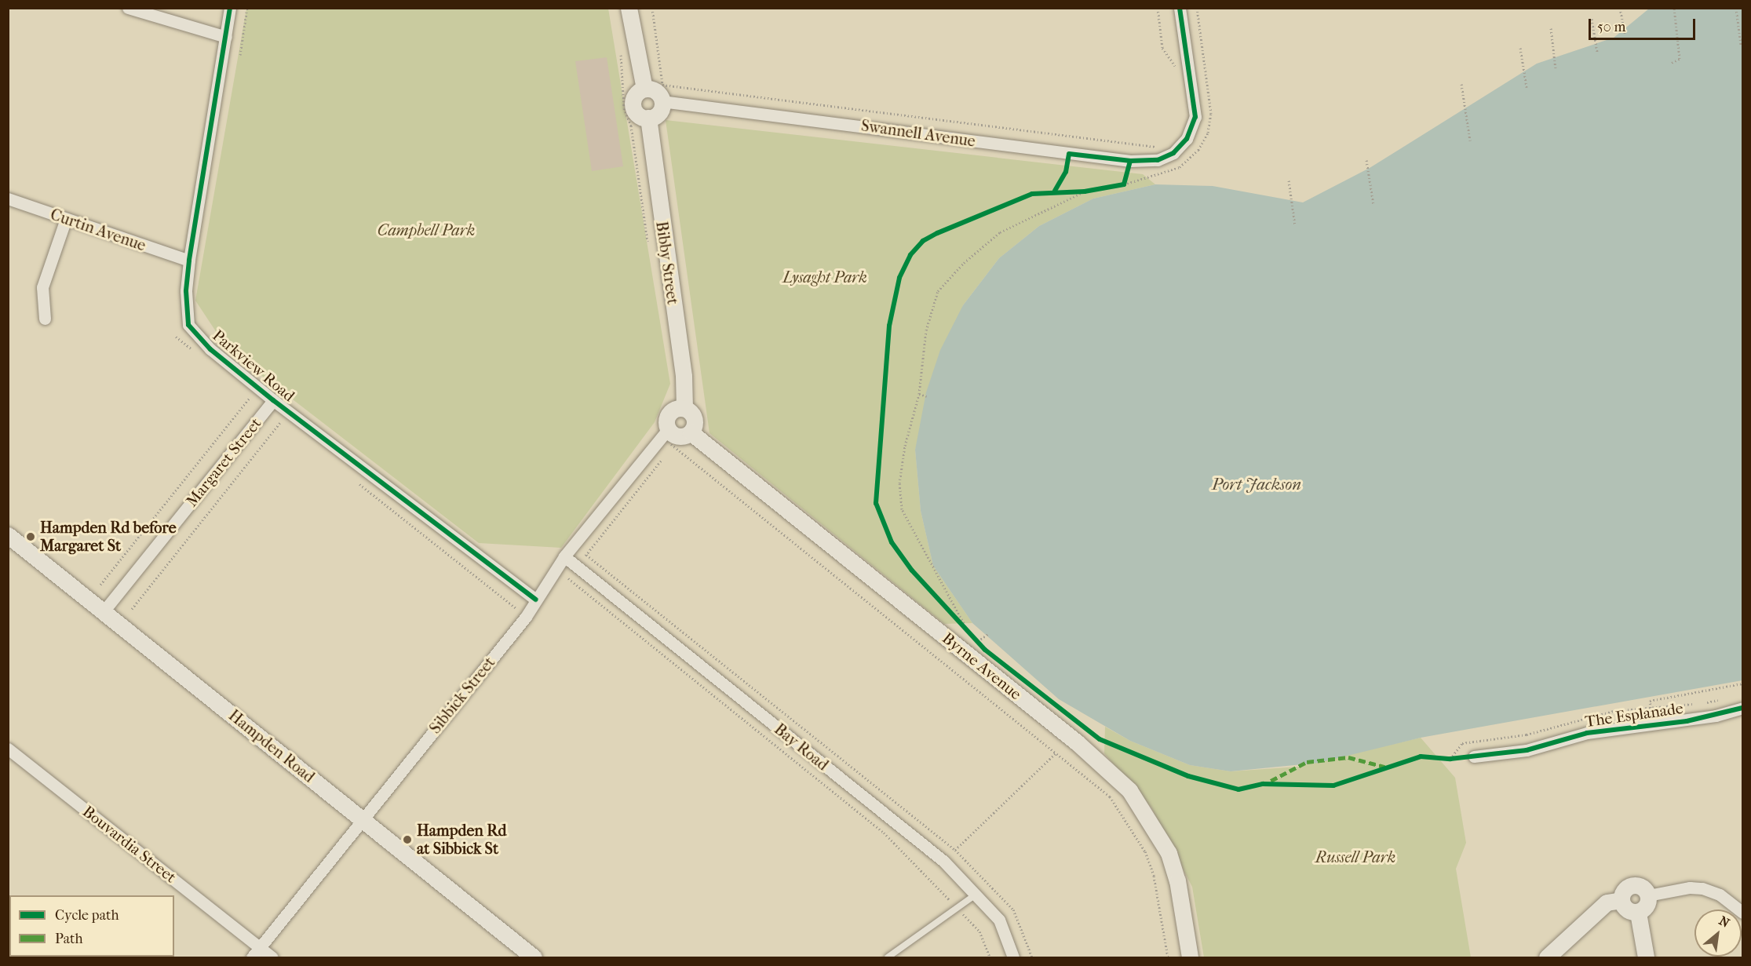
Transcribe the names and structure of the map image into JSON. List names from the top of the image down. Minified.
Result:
{"streets":{"street":["Swannell Avenue","Curtin Avenue","Bibby Street","Parkview Road","Margaret Street","Byrne Avenue","Sibbick Street","The Esplanade","Hampden Road","Bay Road","Bouvardia Street"]},"crossings":[["Swannell Avenue","Bibby Street"],["Curtin Avenue","Parkview Road"],["Bibby Street","Byrne Avenue"],["Bibby Street","Sibbick Street"],["Parkview Road","Margaret Street"],["Parkview Road","Sibbick Street"],["Margaret Street","Hampden Road"],["Byrne Avenue","Sibbick Street"],["Sibbick Street","Hampden Road"],["Sibbick Street","Bay Road"],["Sibbick Street","Bouvardia Street"]],"water":["Port Jackson"],"parks":["Campbell Park","Lysaght Park","Russell Park"],"places":["Hampden Rd before Margaret St","Hampden Rd at Sibbick St"],"legend":["Cycle path","Path"],"scale_bar":"50 m","north":"top right"}
